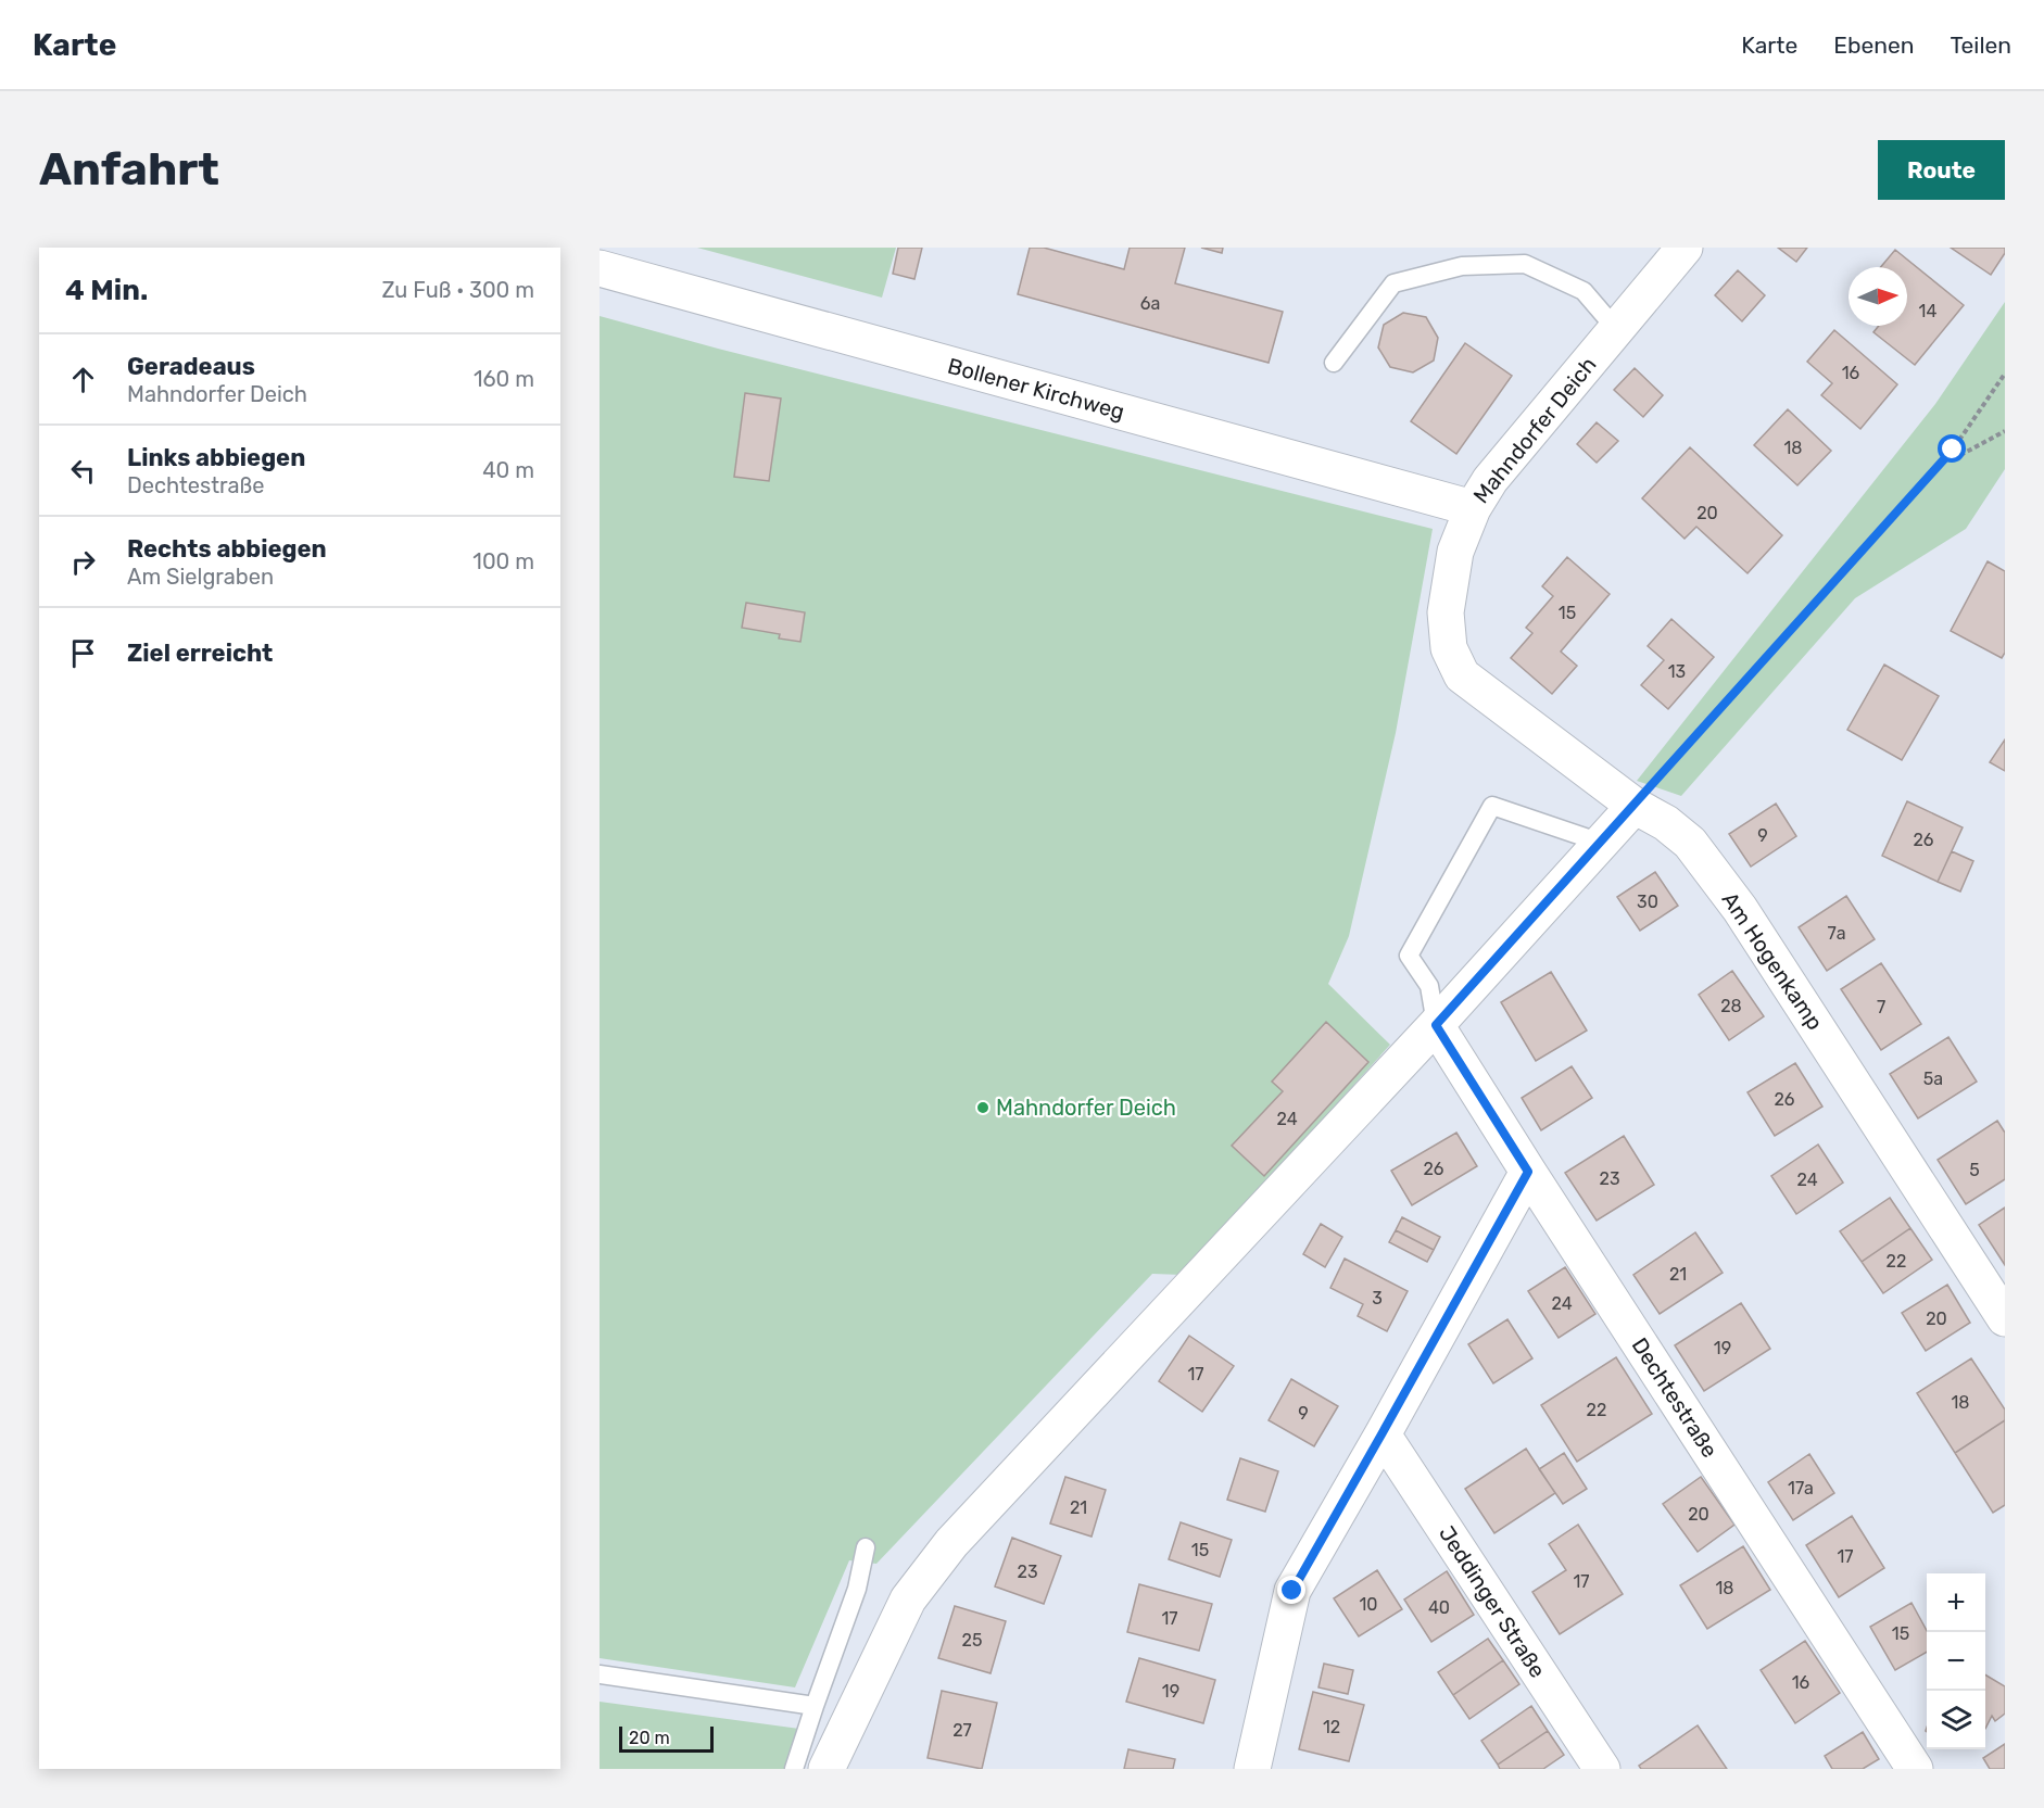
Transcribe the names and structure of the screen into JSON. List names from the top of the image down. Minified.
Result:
{"streets":{"street":["Bollener Kirchweg","Mahndorfer Deich","Am Hogenkamp","Dechtestraße","Jeddinger Straße"]},"crossings":[["Bollener Kirchweg","Mahndorfer Deich"],["Mahndorfer Deich","Am Hogenkamp"]],"places":["Mahndorfer Deich"],"house_numbers":["6a","14","16","18","20","15","13","9","26","30","7a","28","7","5a","26","24","26","5","23","24","22","21","3","24","20","19","17","18","22","9","17a","21","20","15","17","23","17","18","10","40","17","15","25","16","19","12","27"],"scale_bar":"20 m","north":"right","page":{"header":"Karte","nav":["Karte","Ebenen","Teilen"],"buttons":"Route","title":"Anfahrt","heading":["4 Min.","Zu Fuß · 300 m"],"list":[["Geradeaus","Mahndorfer Deich","160 m"],["Links abbiegen","Dechtestraße","40 m"],["Rechts abbiegen","Am Sielgraben","100 m"],"Ziel erreicht"],"map_buttons":["+","−"],"scale":"20 m"}}
